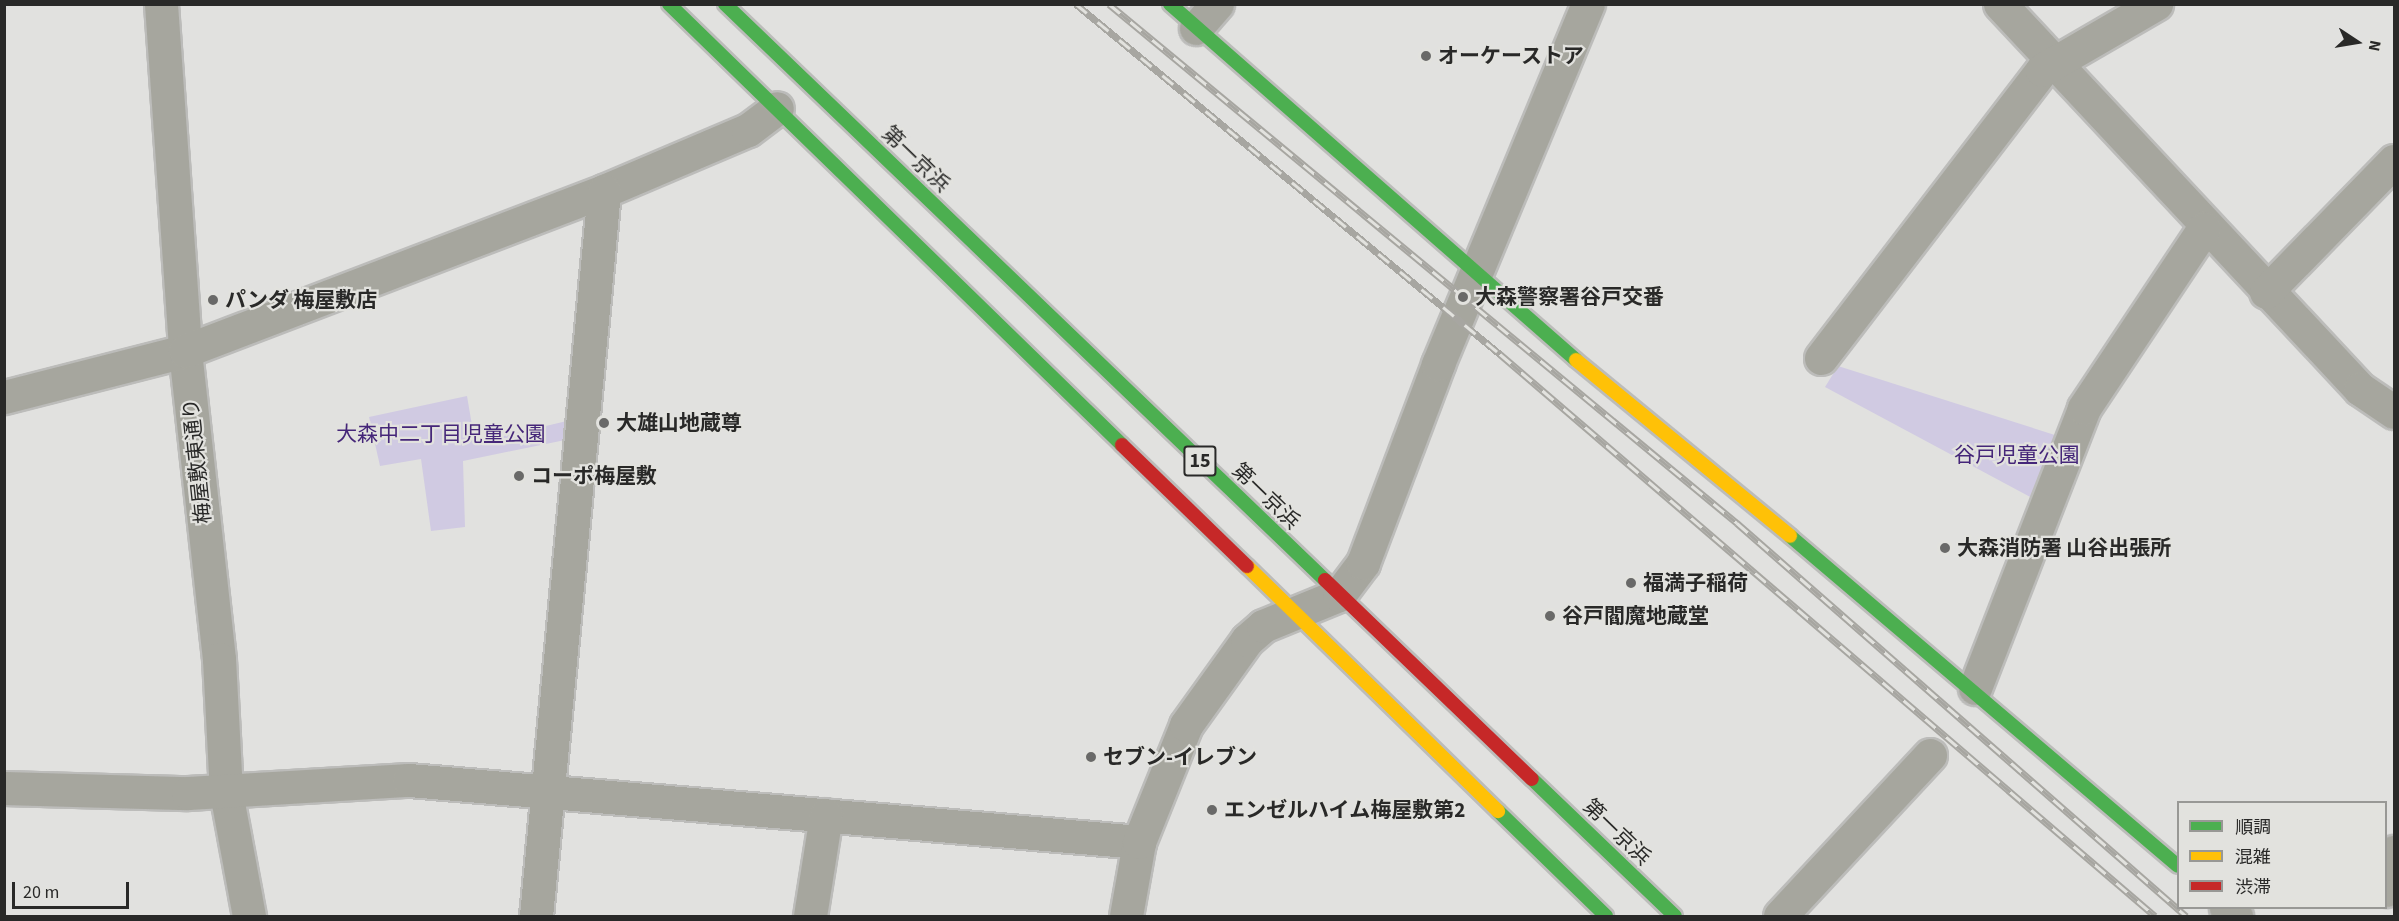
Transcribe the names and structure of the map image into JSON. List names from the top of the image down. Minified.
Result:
{"streets":{"main road":["第一京浜","15"],"street":["梅屋敷東通り"]},"parks":["大森中二丁目児童公園","谷戸児童公園"],"places":["オーケーストア","大森警察署谷戸交番","パンダ 梅屋敷店","大雄山地蔵尊","コーポ梅屋敷","大森消防署 山谷出張所","福満子稲荷","谷戸閻魔地蔵堂","セブン-イレブン","エンゼルハイム梅屋敷第2"],"legend":["順調","混雑","渋滞"],"scale_bar":"20 m","north":"right"}
